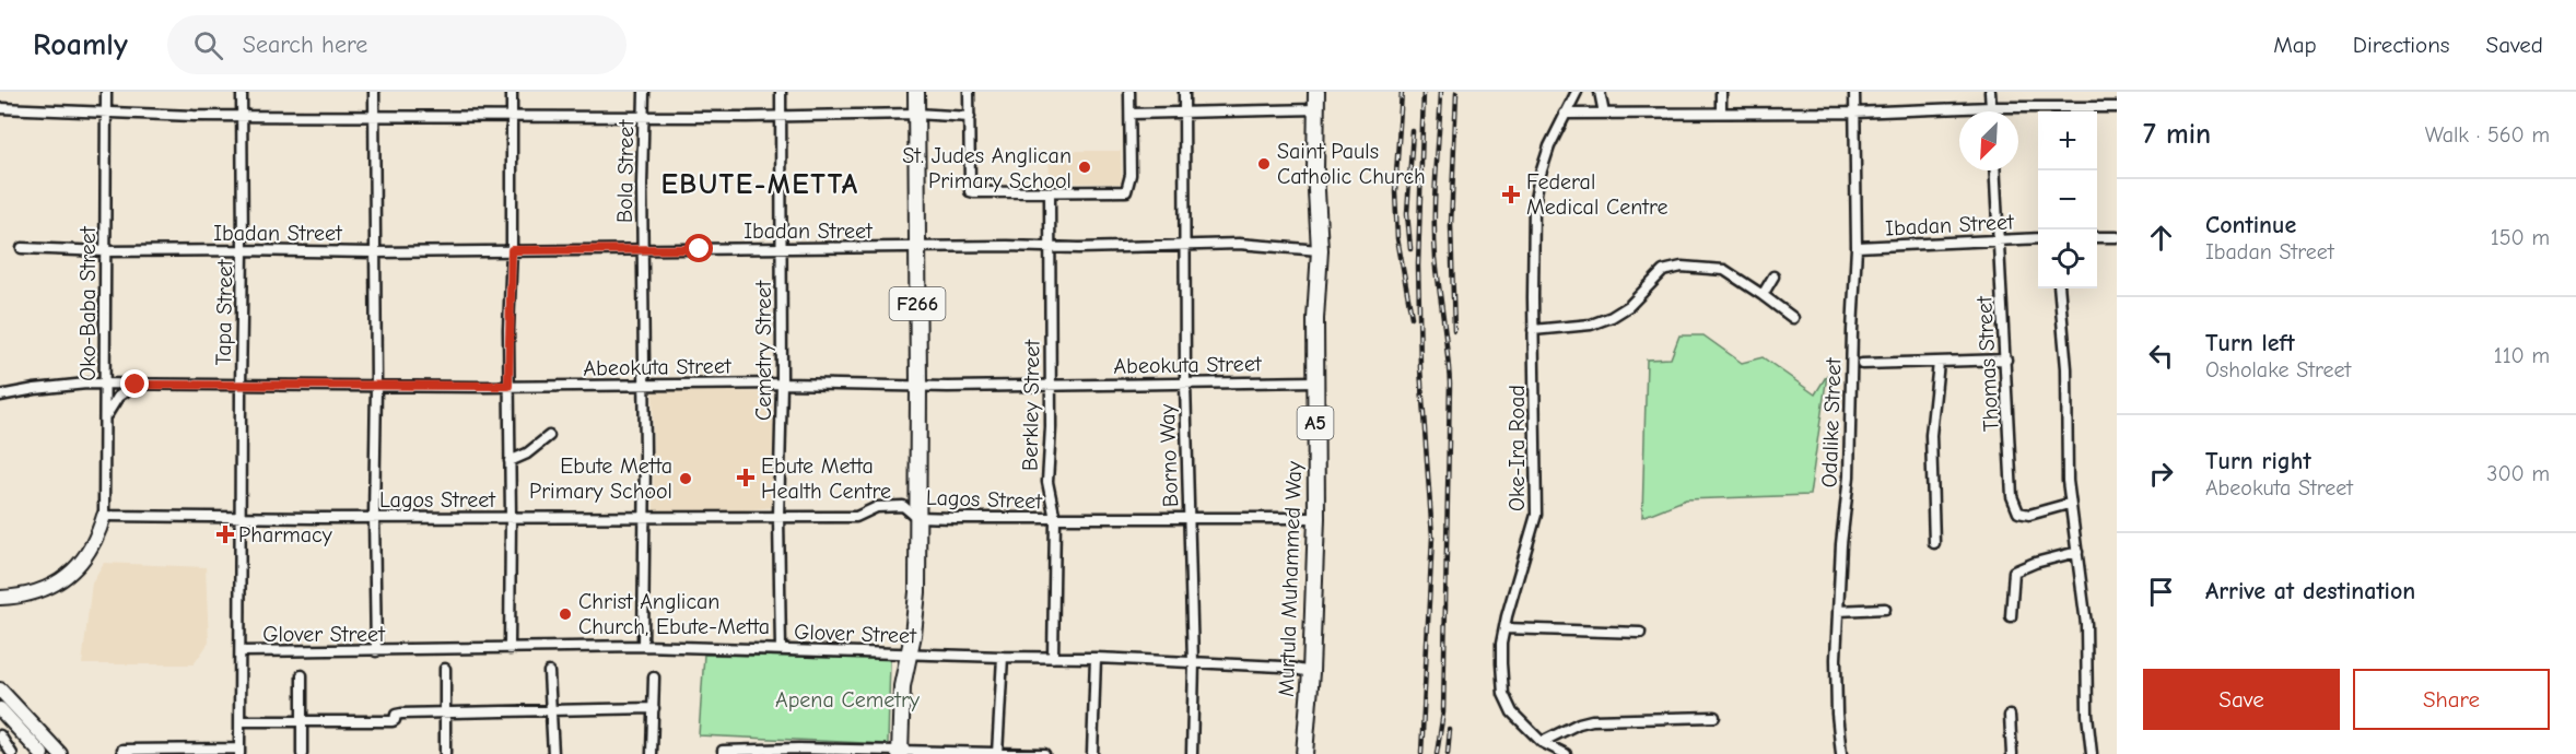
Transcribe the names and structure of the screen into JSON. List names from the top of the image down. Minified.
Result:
{"streets":{"highway":["F266","A5","Murtula Muhammed Way"],"street":["Bola Street","Ibadan Street","Oko-Baba Street","Tapa Street","Cemetry Street","Thomas Street","Abeokuta Street","Berkley Street","Odalike Street","Oke-Ira Road","Borno Way","Lagos Street","Glover Street"]},"crossings":[["Bola Street","Ibadan Street"],["Bola Street","Abeokuta Street"],["Bola Street","Lagos Street"],["Bola Street","Glover Street"],["Ibadan Street","Oko-Baba Street"],["Ibadan Street","F266"],["Ibadan Street","Tapa Street"],["Ibadan Street","Cemetry Street"],["Ibadan Street","Thomas Street"],["Ibadan Street","Berkley Street"],["Ibadan Street","Odalike Street"],["Ibadan Street","Borno Way"],["Ibadan Street","Murtula Muhammed Way"],["Oko-Baba Street","Abeokuta Street"],["Oko-Baba Street","Lagos Street"],["F266","Abeokuta Street"],["F266","Lagos Street"],["F266","Glover Street"],["Tapa Street","Abeokuta Street"],["Tapa Street","Lagos Street"],["Tapa Street","Glover Street"],["Cemetry Street","Abeokuta Street"],["Cemetry Street","Lagos Street"],["Cemetry Street","Glover Street"],["Abeokuta Street","Berkley Street"],["Abeokuta Street","Borno Way"],["Abeokuta Street","Murtula Muhammed Way"],["Berkley Street","Lagos Street"],["Berkley Street","Glover Street"],["Borno Way","Lagos Street"],["Borno Way","Glover Street"],["Lagos Street","Murtula Muhammed Way"],["Murtula Muhammed Way","Glover Street"]],"districts":["EBUTE-METTA"],"parks":["Apena Cemetry"],"places":{"other":["Saint Pauls Catholic Church","St. Judes Anglican Primary School","Ebute Metta Primary School","Christ Anglican Church, Ebute-Metta"],"health":["Federal Medical Centre","Ebute Metta Health Centre","Pharmacy"]},"north":"bottom left","page":{"header":"Roamly","search":"Search here","nav":["Map","Directions","Saved"],"heading":["7 min","Walk · 560 m"],"map_buttons":["+","−"],"list":[["Continue","Ibadan Street","150 m"],["Turn left","Osholake Street","110 m"],["Turn right","Abeokuta Street","300 m"],"Arrive at destination"],"buttons":["Save","Share"]}}
